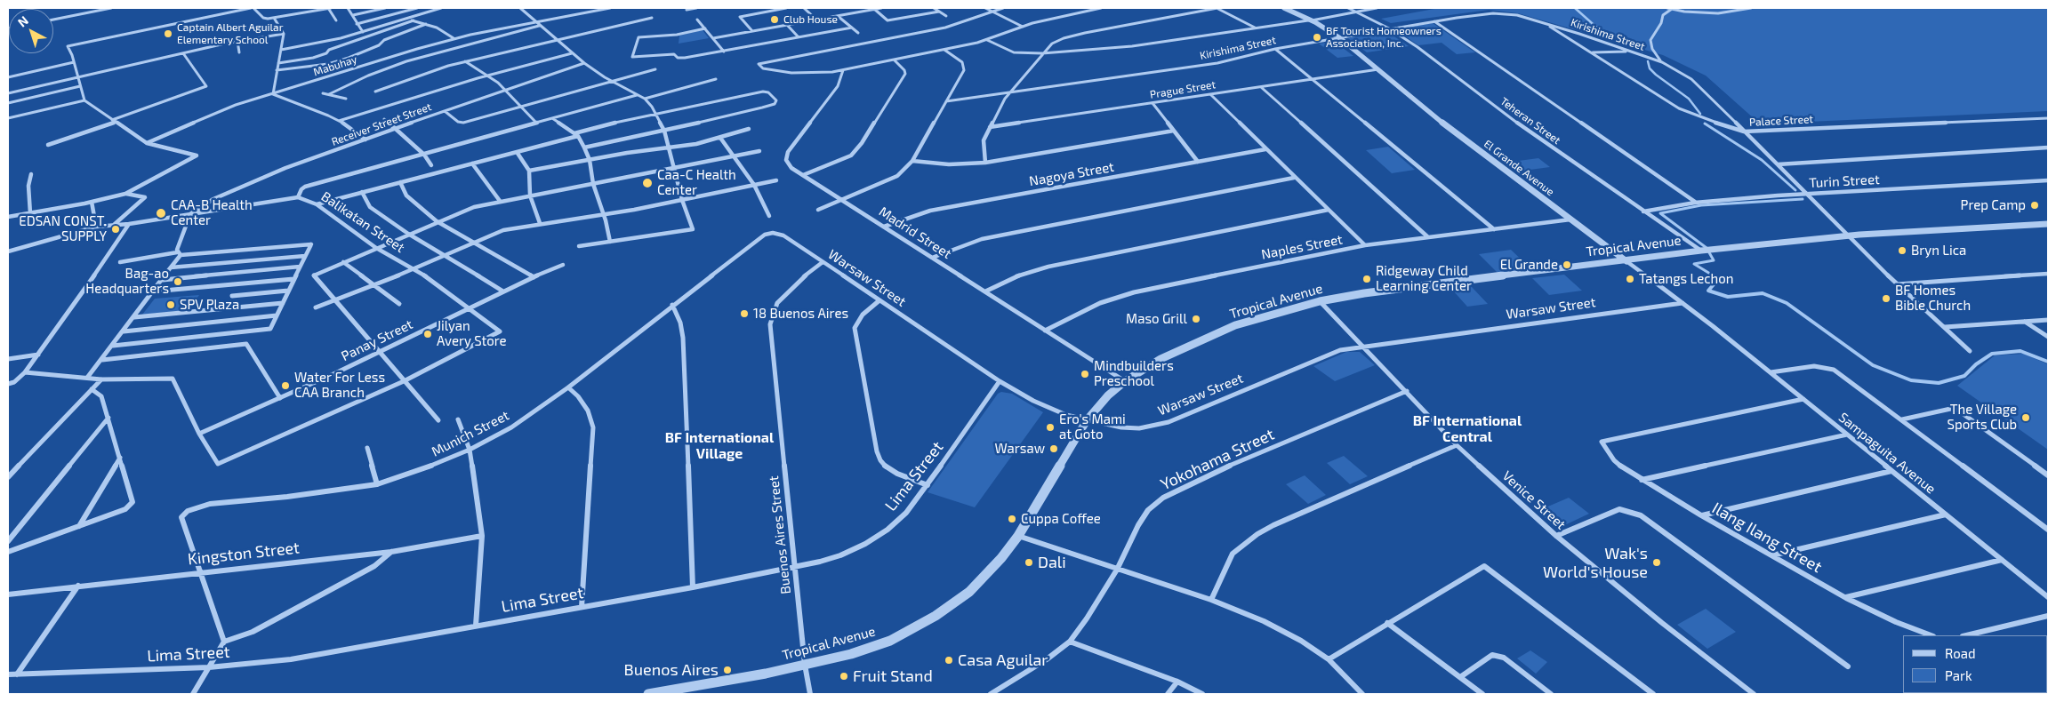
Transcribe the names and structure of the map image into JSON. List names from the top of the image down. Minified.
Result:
{"streets":{"street":["Kirishima Street","Mabuhay","Prague Street","Teheran Street","Palace Street","Receiver Street Street","El Grande Avenue","Nagoya Street","Turin Street","Balikatan Street","Madrid Street","Tropical Avenue","Naples Street","Warsaw Street","Panay Street","Munich Street","Sampaguita Avenue","Yokohama Street","Lima Street","Venice Street","Buenos Aires Street","Ilang Ilang Street","Kingston Street"]},"crossings":[["Kirishima Street","Teheran Street"],["Kirishima Street","Palace Street"],["Kirishima Street","El Grande Avenue"],["Kirishima Street","Turin Street"],["Kirishima Street","Tropical Avenue"],["Prague Street","El Grande Avenue"],["Teheran Street","Turin Street"],["Teheran Street","Tropical Avenue"],["Receiver Street Street","Balikatan Street"],["El Grande Avenue","Tropical Avenue"],["El Grande Avenue","Naples Street"],["El Grande Avenue","Warsaw Street"],["El Grande Avenue","Sampaguita Avenue"],["Nagoya Street","Madrid Street"],["Balikatan Street","Panay Street"],["Madrid Street","Tropical Avenue"],["Madrid Street","Naples Street"],["Tropical Avenue","Warsaw Street"],["Tropical Avenue","Venice Street"],["Tropical Avenue","Buenos Aires Street"],["Warsaw Street","Munich Street"],["Warsaw Street","Lima Street"],["Warsaw Street","Venice Street"],["Warsaw Street","Buenos Aires Street"],["Munich Street","Kingston Street"],["Sampaguita Avenue","Ilang Ilang Street"],["Yokohama Street","Venice Street"],["Lima Street","Buenos Aires Street"]],"districts":["BF International Central","BF International Village"],"places":["Club House","Captain Albert Aguilar Elementary School","BF Tourist Homeowners Association, Inc.","Caa-C Health Center","Prep Camp","CAA-B Health Center","EDSAN CONST. SUPPLY","Bryn Lica","El Grande","Ridgeway Child Learning Center","Tatangs Lechon","Bag-ao Headquarters","BF Homes Bible Church","SPV Plaza","18 Buenos Aires","Maso Grill","Jilyan Avery Store","Mindbuilders Preschool","Water For Less CAA Branch","The Village Sports Club","Ero's Mami at Goto","Warsaw","Cuppa Coffee","Dali","Wak's World's House","Casa Aguilar","Buenos Aires","Fruit Stand"],"legend":["Road","Park"],"north":"top left"}
